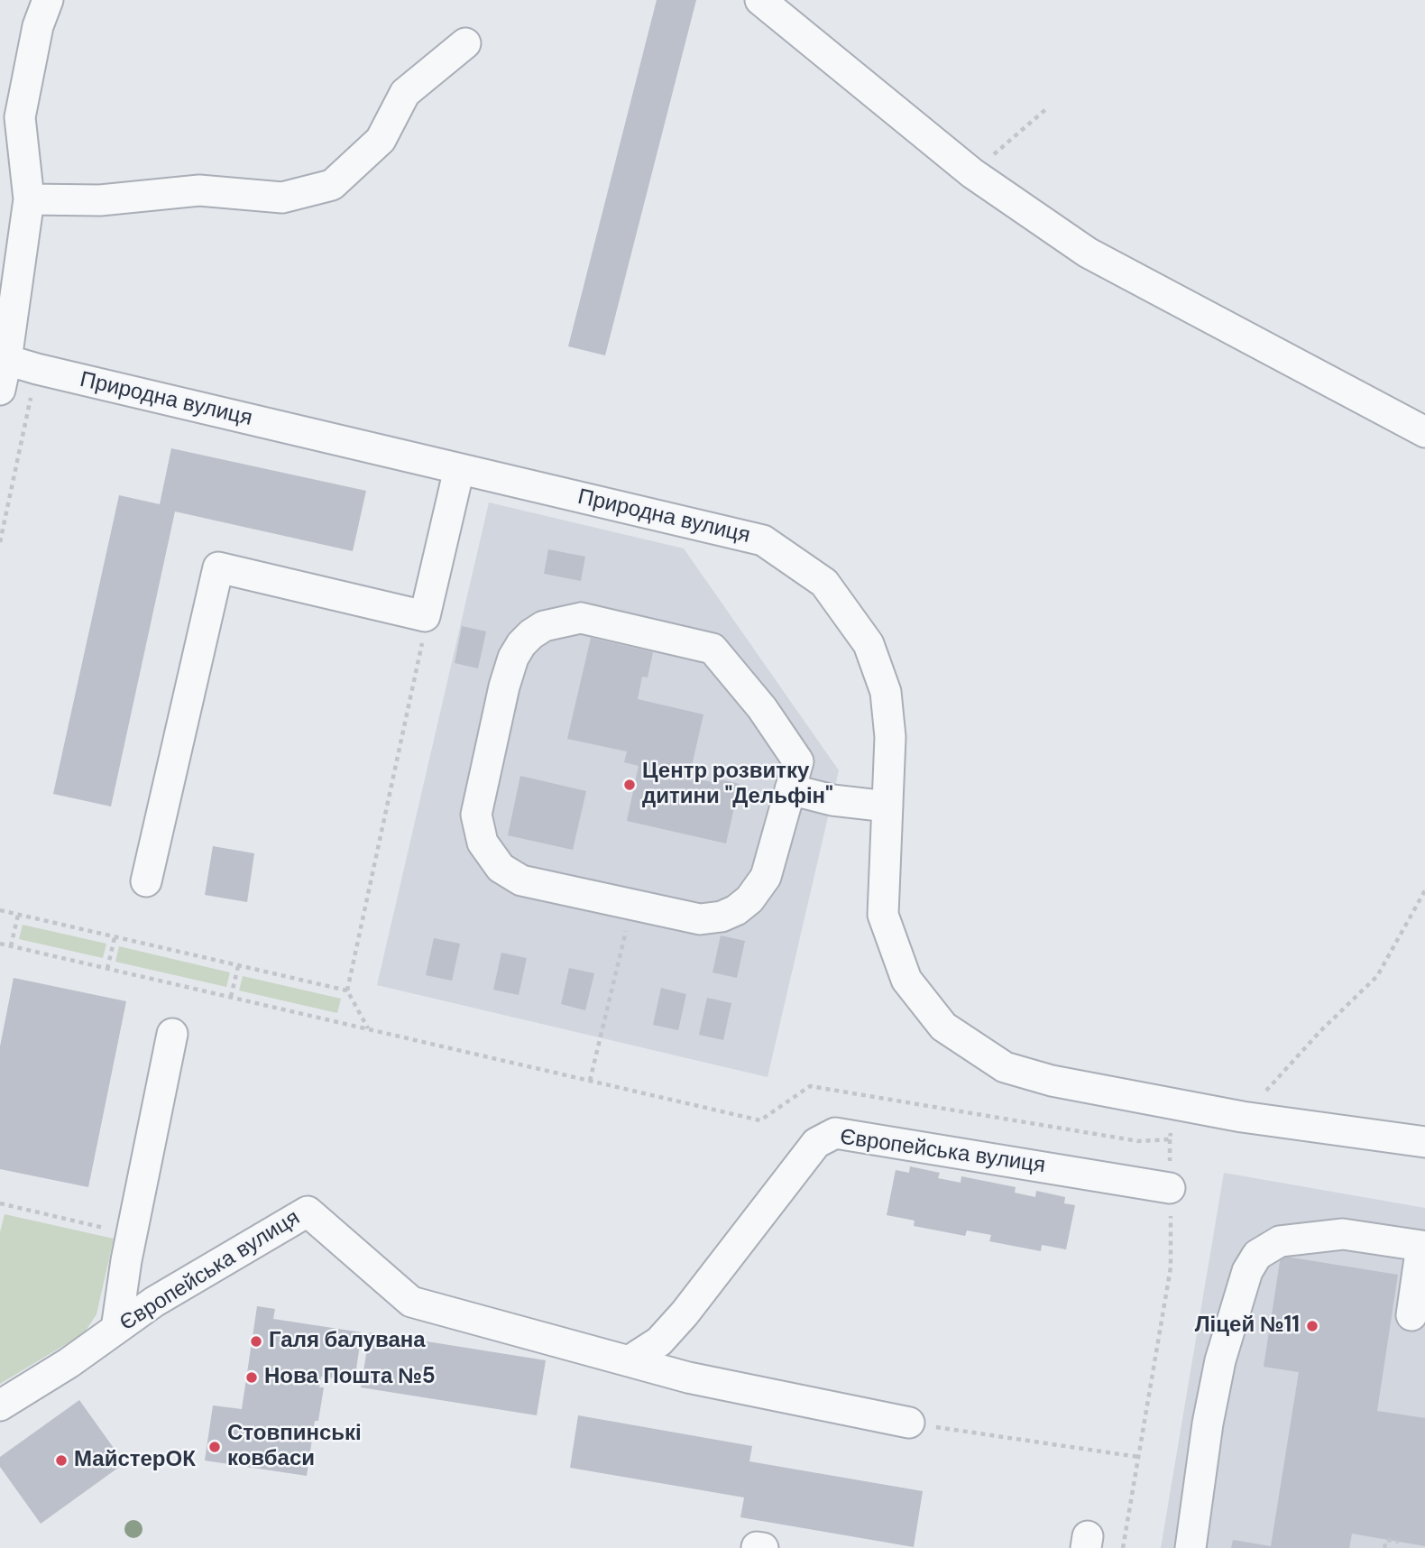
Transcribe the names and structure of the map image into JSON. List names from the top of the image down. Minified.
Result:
{"streets":{"street":["Природна вулиця","Європейська вулиця"]},"places":["Центр розвитку дитини \"Дельфін\"","Ліцей №11","Галя балувана","Нова Пошта №5","Стовпинські ковбаси","МайстерОК"]}
